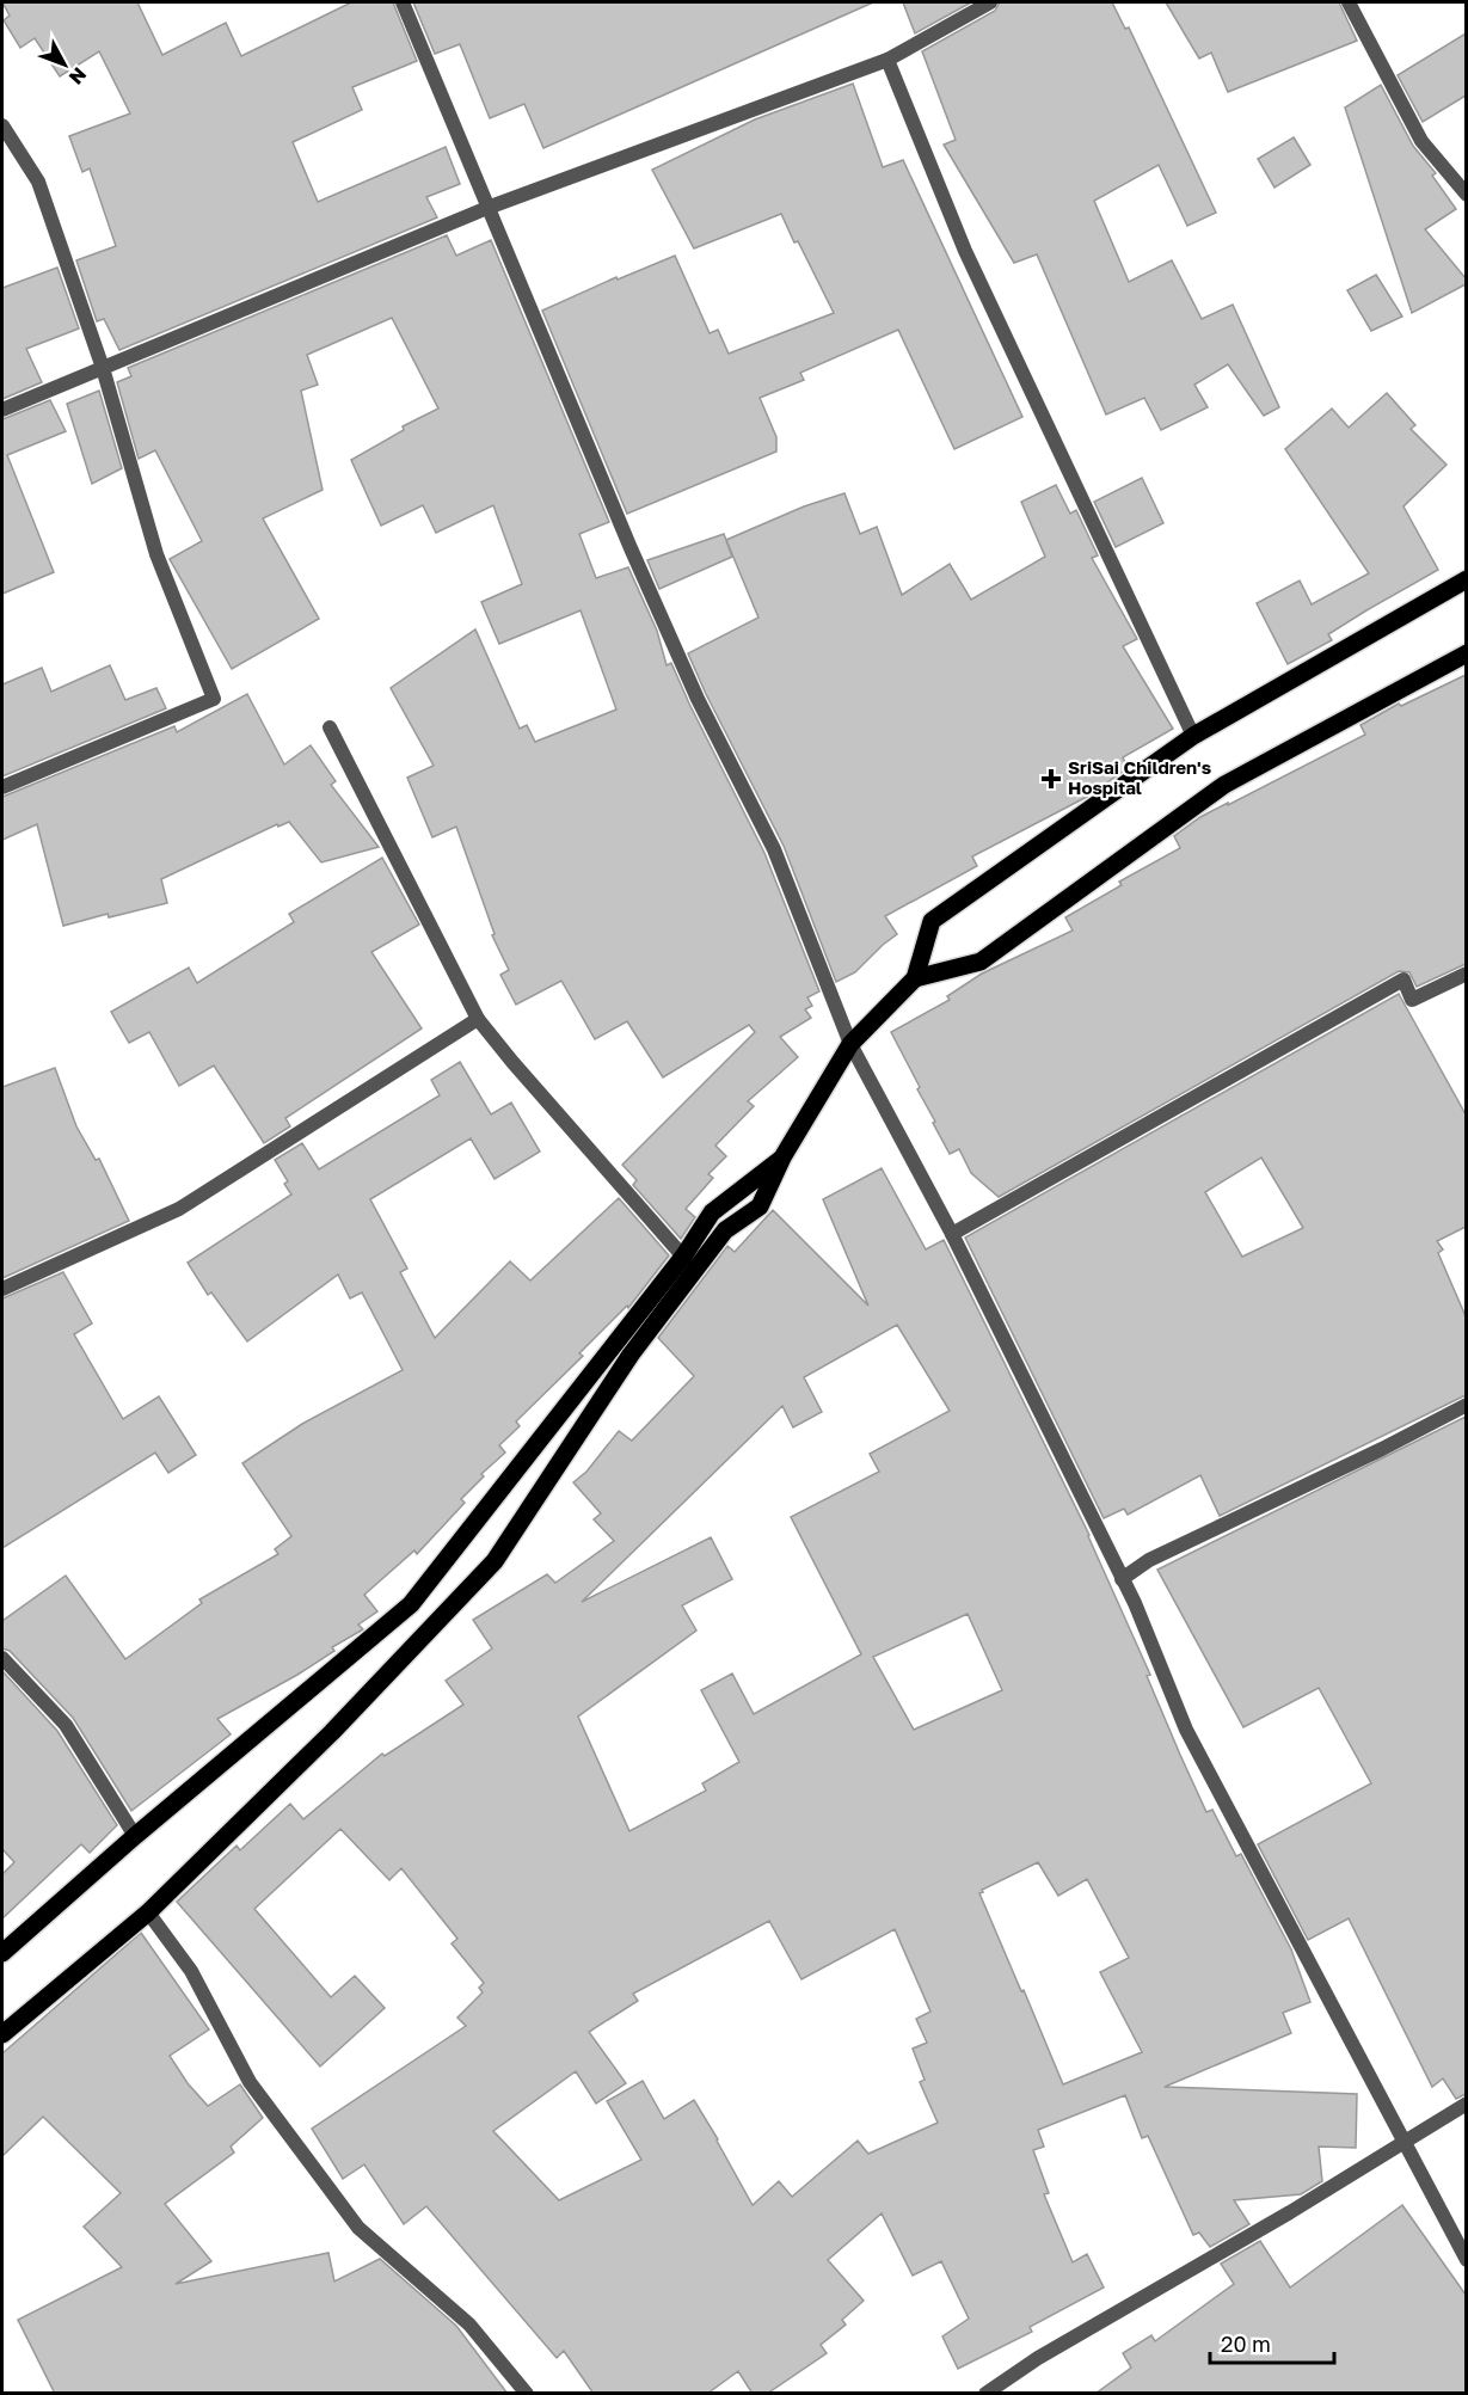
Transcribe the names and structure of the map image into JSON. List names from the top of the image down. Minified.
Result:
{"places":{"health":["SriSai Children's Hospital"]},"scale_bar":"20 m","north":"bottom right"}
